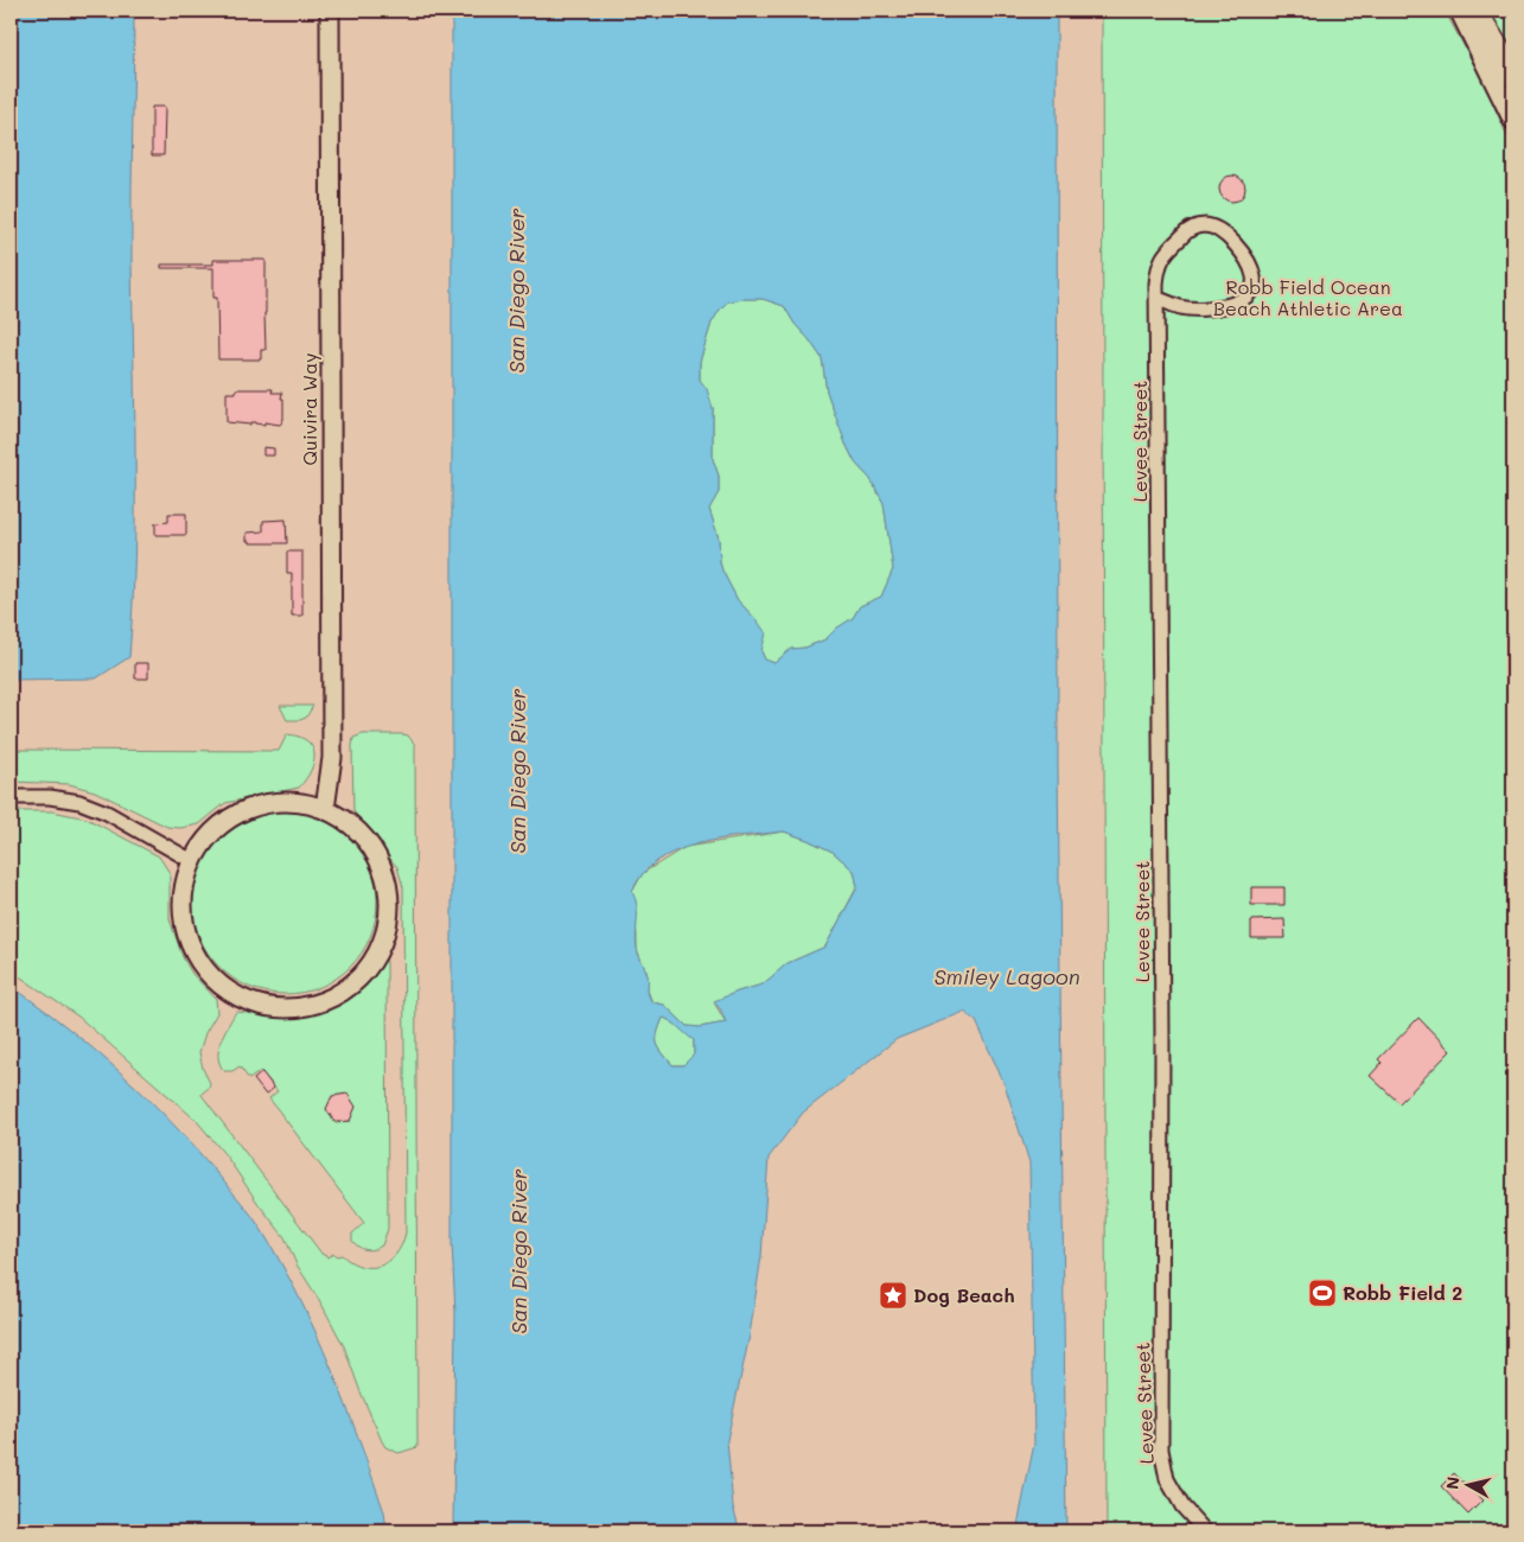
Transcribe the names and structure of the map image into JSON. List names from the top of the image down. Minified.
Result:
{"streets":{"street":["Quivira Way","Levee Street"]},"water":["San Diego River","Smiley Lagoon"],"parks":["Robb Field Ocean Beach Athletic Area"],"places":{"sports":["Robb Field 2"],"place":["Dog Beach"]},"north":"left"}
